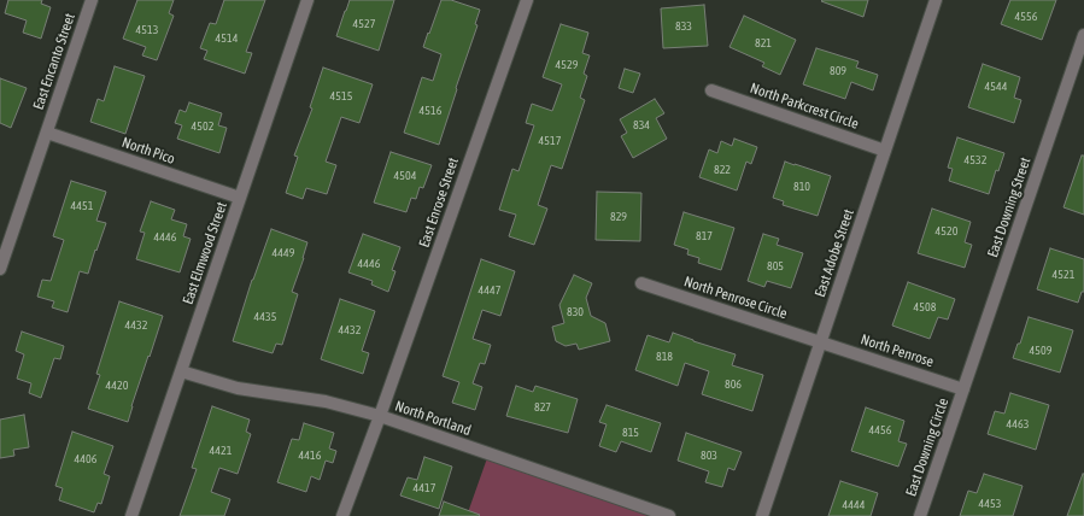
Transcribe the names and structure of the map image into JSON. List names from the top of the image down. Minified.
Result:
{"streets":{"street":["East Encanto Street","North Parkcrest Circle","North Pico","East Enrose Street","East Downing Street","East Elmwood Street","East Adobe Street","North Penrose Circle","North Penrose","North Portland","East Downing Circle"]},"crossings":[["East Encanto Street","North Pico"],["North Parkcrest Circle","East Adobe Street"],["North Pico","East Elmwood Street"],["East Enrose Street","North Portland"],["East Downing Street","North Penrose"],["East Downing Street","East Downing Circle"],["East Elmwood Street","North Portland"],["East Adobe Street","North Penrose Circle"],["East Adobe Street","North Penrose"],["North Penrose Circle","North Penrose"],["North Penrose","East Downing Circle"]],"house_numbers":["4556","4527","833","4513","4514","821","4529","809","4544","4515","4516","834","4502","4517","4532","822","4504","810","4451","829","4520","817","4446","4449","4446","805","4521","4447","4508","830","4435","4432","4432","4509","818","806","4420","827","4463","4456","815","4421","4416","803","4406","4417","4453","4444"]}
